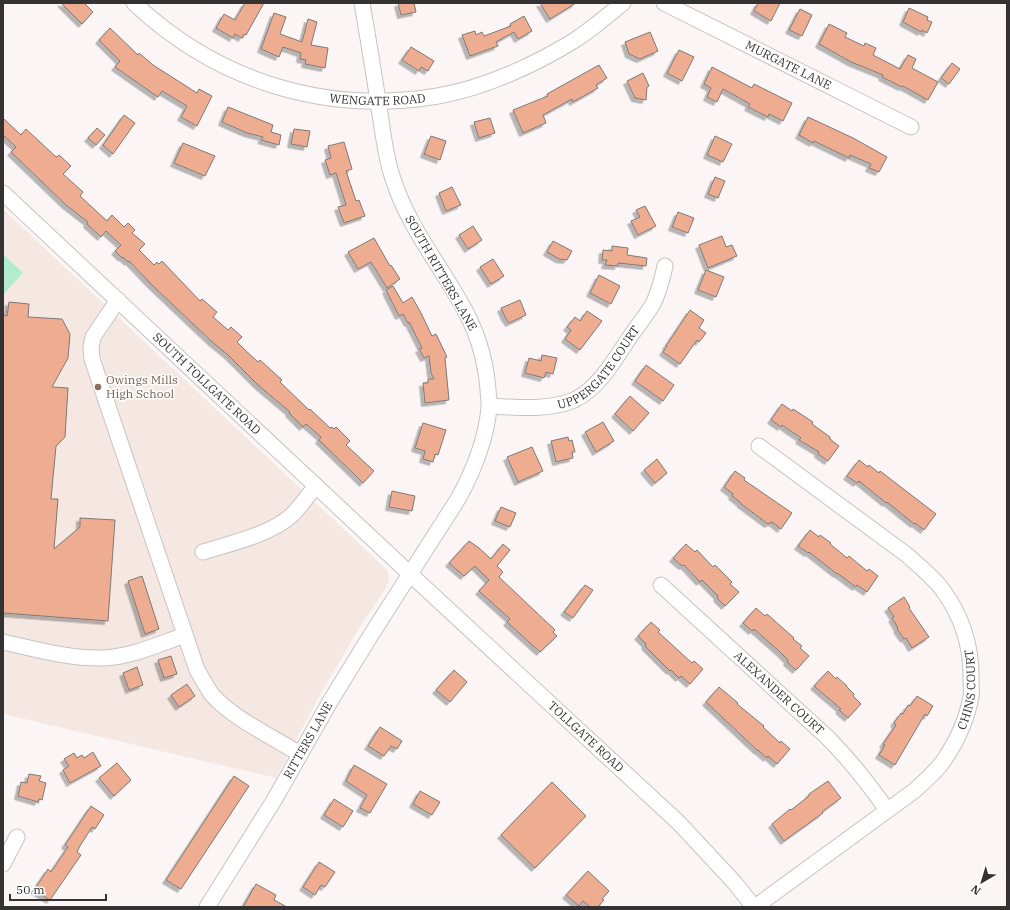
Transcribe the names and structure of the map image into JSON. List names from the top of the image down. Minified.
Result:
{"streets":{"street":["MURGATE LANE","WENGATE ROAD","SOUTH RITTERS LANE","UPPERGATE COURT","SOUTH TOLLGATE ROAD","CHINS COURT","ALEXANDER COURT","TOLLGATE ROAD","RITTERS LANE"]},"crossings":[["WENGATE ROAD","SOUTH RITTERS LANE"],["SOUTH RITTERS LANE","UPPERGATE COURT"],["SOUTH RITTERS LANE","SOUTH TOLLGATE ROAD"],["SOUTH RITTERS LANE","TOLLGATE ROAD"],["SOUTH RITTERS LANE","RITTERS LANE"],["SOUTH TOLLGATE ROAD","TOLLGATE ROAD"],["SOUTH TOLLGATE ROAD","RITTERS LANE"],["CHINS COURT","ALEXANDER COURT"],["CHINS COURT","TOLLGATE ROAD"],["TOLLGATE ROAD","RITTERS LANE"]],"places":["Owings Mills High School"],"scale_bar":"50 m","north":"bottom left"}
